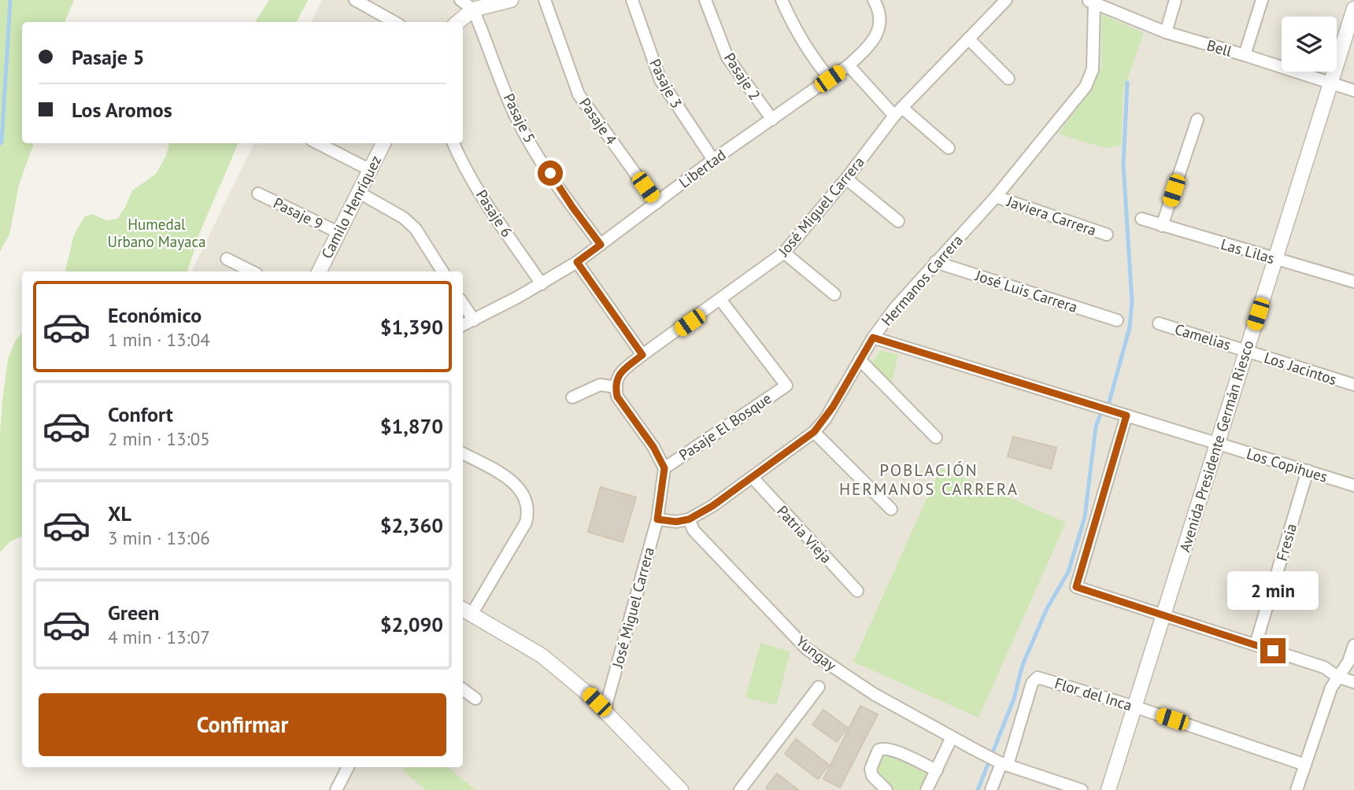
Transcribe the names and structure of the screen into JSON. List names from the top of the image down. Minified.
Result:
{"streets":{"street":["Bell","Pasaje 2","Pasaje 3","Pasaje 5","Pasaje 4","Libertad","José Miguel Carrera","Camilo Henríquez","Pasaje 9","Pasaje 6","Javiera Carrera","Las Lilas","Hermanos Carrera","José Luis Carrera","Camelias","Los Jacintos","Pasaje El Bosque","Avenida Presidente Germán Riesco","Los Copihues","Patria Vieja","Fresia","Yungay","Flor del Inca"]},"crossings":[["Bell","Hermanos Carrera"],["Bell","Avenida Presidente Germán Riesco"],["Pasaje 2","Libertad"],["Pasaje 3","Libertad"],["Pasaje 5","Libertad"],["Pasaje 4","Libertad"],["Libertad","Pasaje 6"],["José Miguel Carrera","Hermanos Carrera"],["José Miguel Carrera","Pasaje El Bosque"],["Camilo Henríquez","Pasaje 9"],["Javiera Carrera","Hermanos Carrera"],["Las Lilas","Avenida Presidente Germán Riesco"],["Hermanos Carrera","José Luis Carrera"],["Hermanos Carrera","Los Copihues"],["Hermanos Carrera","Patria Vieja"],["Hermanos Carrera","Yungay"],["Camelias","Los Jacintos"],["Camelias","Avenida Presidente Germán Riesco"],["Los Jacintos","Avenida Presidente Germán Riesco"],["Avenida Presidente Germán Riesco","Los Copihues"],["Avenida Presidente Germán Riesco","Flor del Inca"],["Los Copihues","Fresia"],["Yungay","Flor del Inca"]],"districts":["POBLACIÓN HERMANOS CARRERA"],"parks":["Humedal Urbano Mayaca"],"page":{"banner":["Pasaje 5","Los Aromos"],"list":[{"name":"Económico","note":"1 min · 13:04","value":"$1,390"},{"name":"Confort","note":"2 min · 13:05","value":"$1,870"},{"name":"XL","note":"3 min · 13:06","value":"$2,360"},{"name":"Green","note":"4 min · 13:07","value":"$2,090"}],"bubble":"2 min","buttons":"Confirmar"}}
